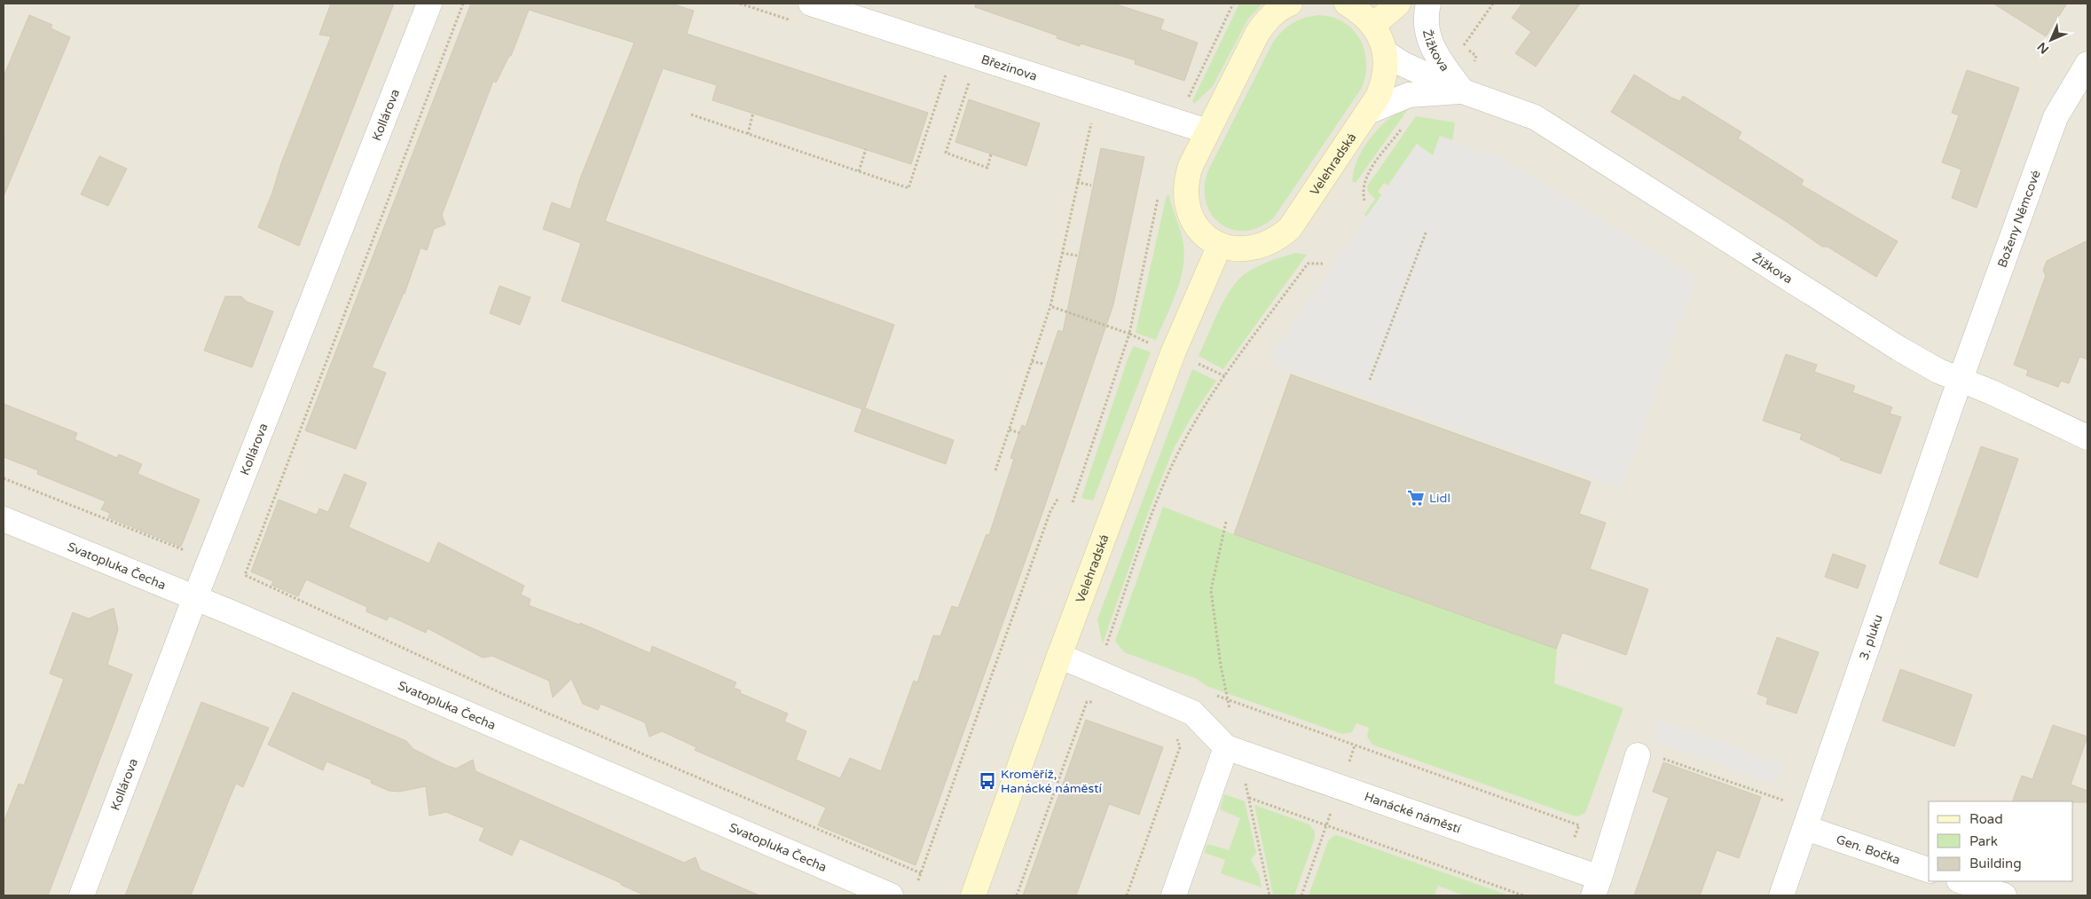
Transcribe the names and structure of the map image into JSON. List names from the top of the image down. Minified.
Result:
{"streets":{"main road":["Velehradská"],"street":["Žižkova","Březinova","Kollárova","Boženy Němcové","Svatopluka Čecha","3. pluku","Hanácké náměstí","Gen. Bočka"]},"crossings":[["Žižkova","Velehradská"],["Žižkova","Boženy Němcové"],["Žižkova","3. pluku"],["Březinova","Velehradská"],["Kollárova","Svatopluka Čecha"],["Velehradská","Hanácké náměstí"],["Boženy Němcové","3. pluku"],["3. pluku","Gen. Bočka"]],"places":{"supermarket":["Lidl"],"bus stop":["Kroměříž, Hanácké náměstí"]},"legend":["Road","Park","Building"],"north":"bottom left"}
